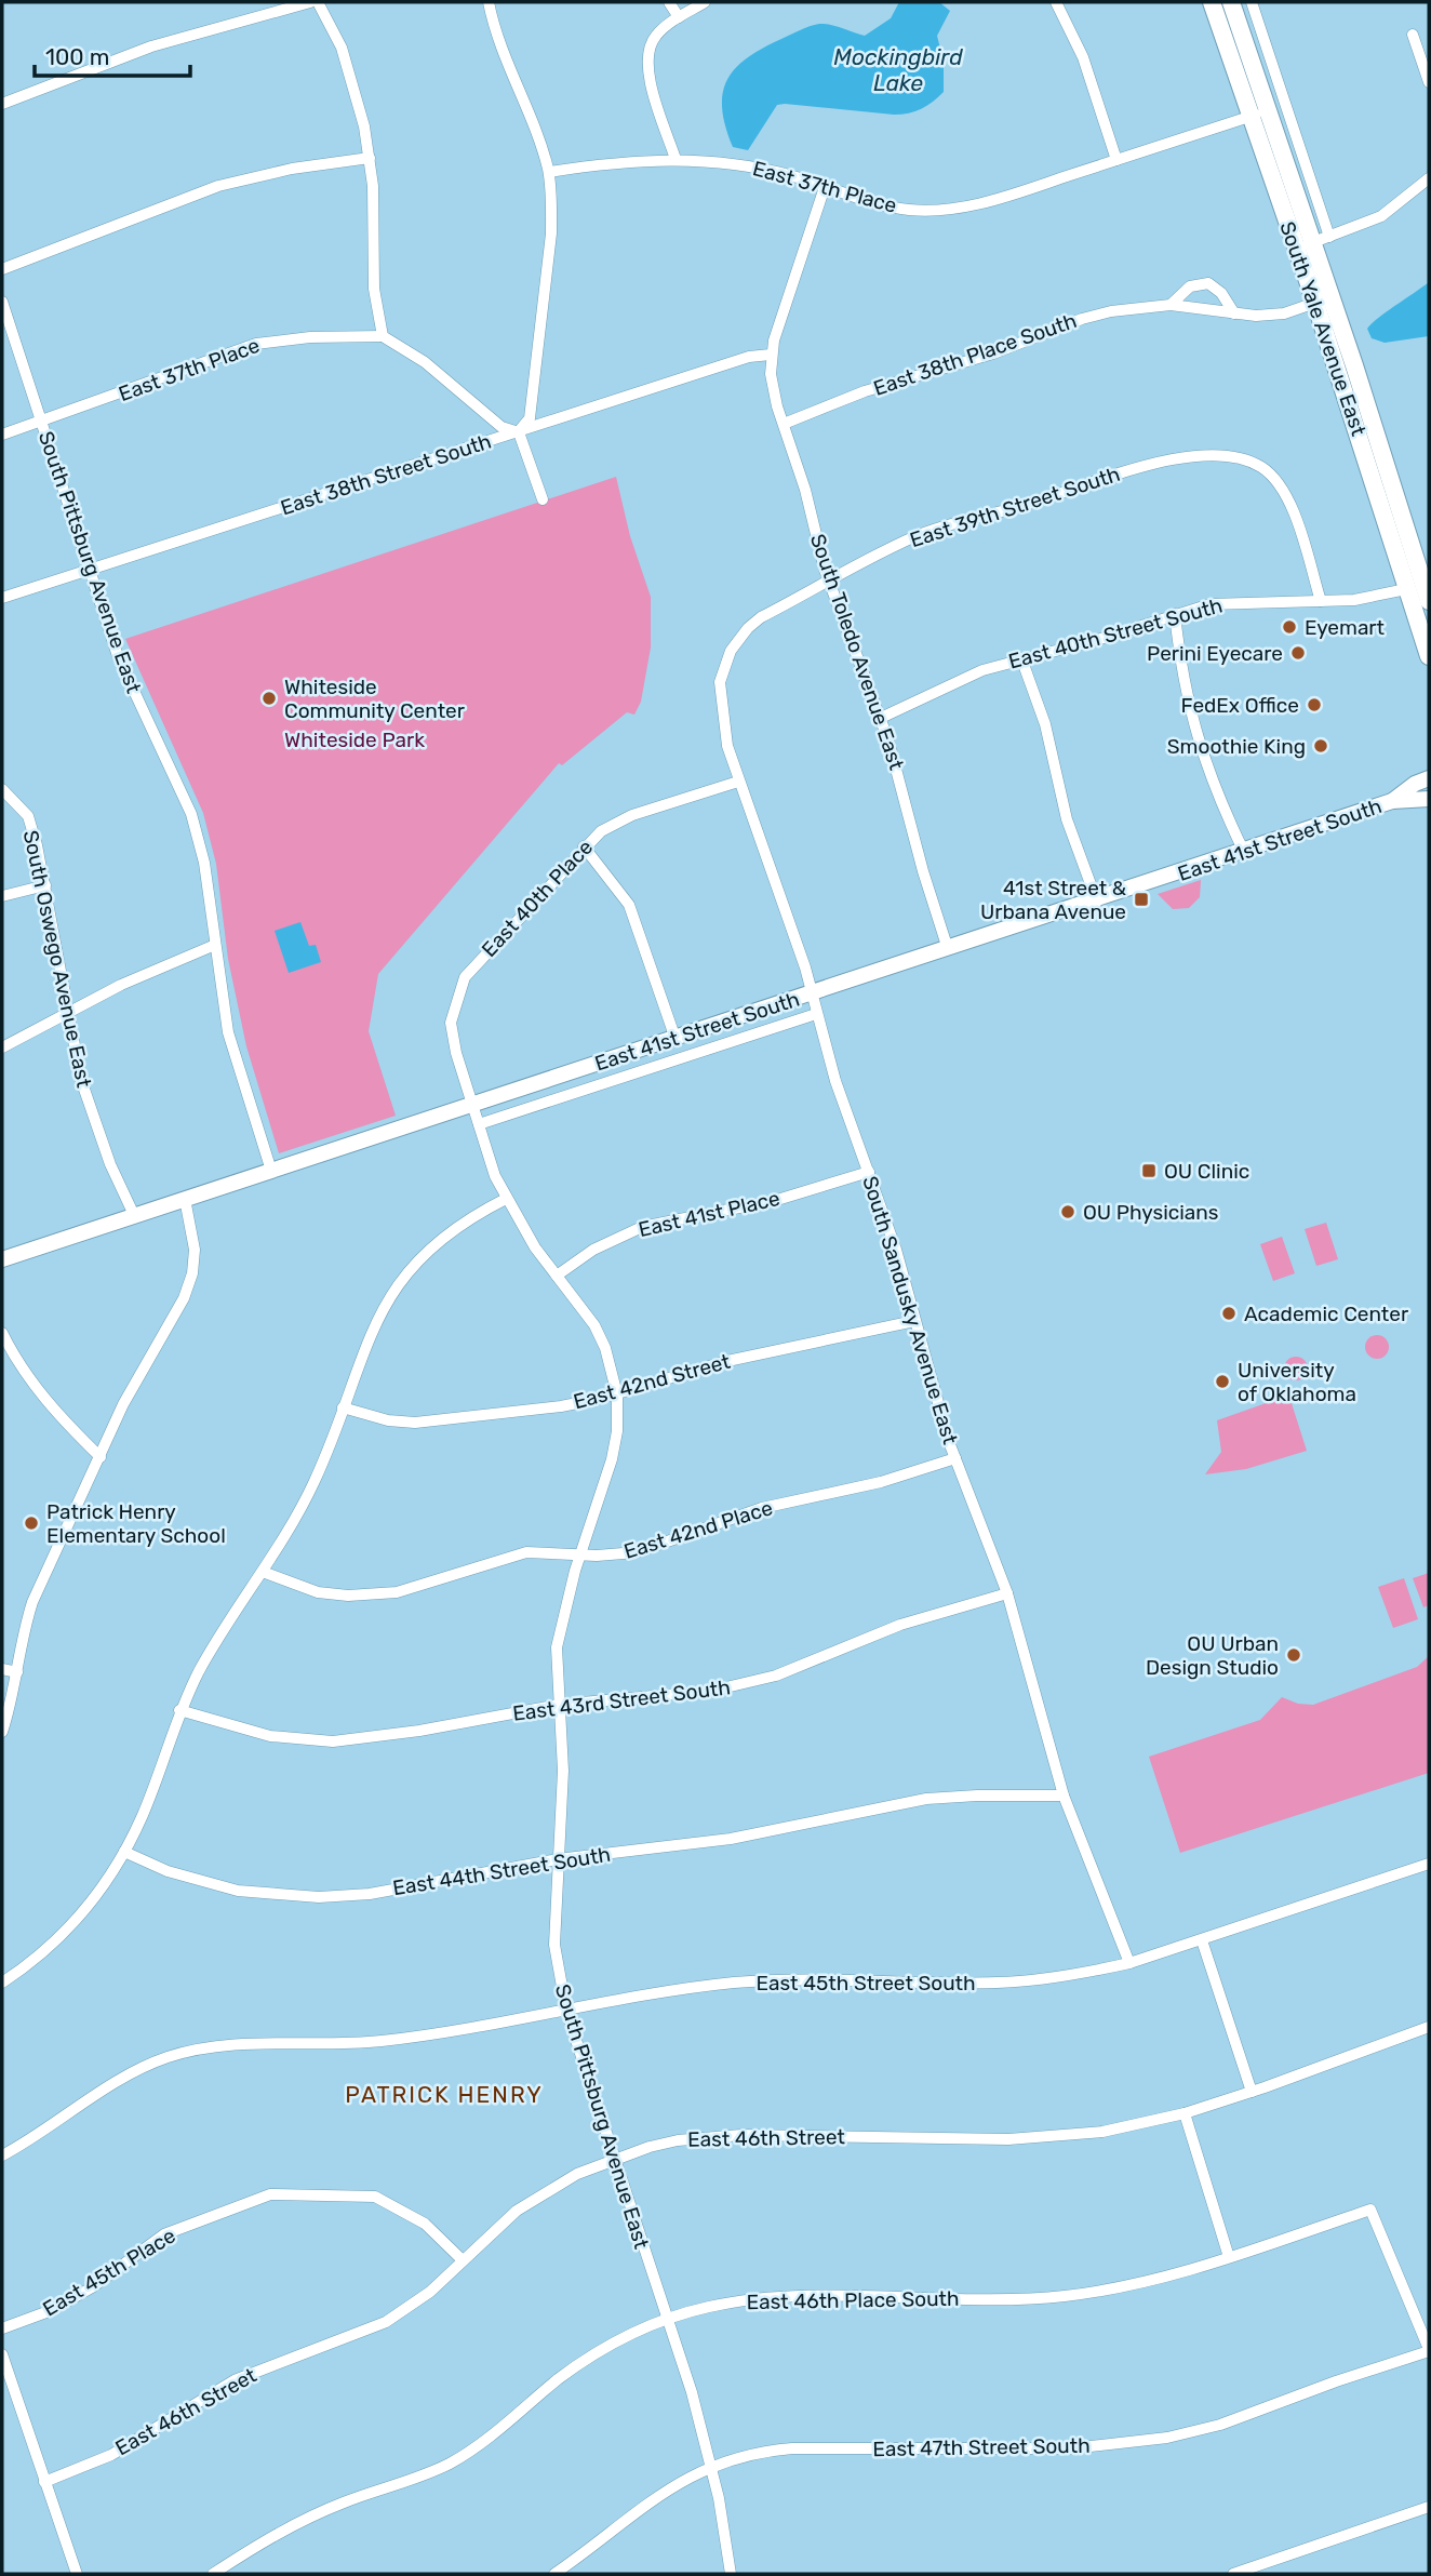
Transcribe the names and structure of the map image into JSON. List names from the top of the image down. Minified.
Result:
{"streets":{"main road":["South Yale Avenue East","East 41st Street South"],"street":["East 37th Place","East 38th Place South","East 38th Street South","East 39th Street South","South Pittsburg Avenue East","East 40th Street South","South Toledo Avenue East","East 40th Place","South Oswego Avenue East","East 41st Place","South Sandusky Avenue East","East 42nd Street","East 42nd Place","East 43rd Street South","East 44th Street South","East 45th Street South","East 46th Street","East 45th Place","East 46th Place South","East 47th Street South"]},"crossings":[["East 37th Place","South Yale Avenue East"],["East 37th Place","South Pittsburg Avenue East"],["South Yale Avenue East","East 38th Place South"],["South Yale Avenue East","East 40th Street South"],["East 38th Place South","South Toledo Avenue East"],["East 38th Street South","South Pittsburg Avenue East"],["East 38th Street South","South Toledo Avenue East"],["East 39th Street South","East 40th Street South"],["East 39th Street South","South Toledo Avenue East"],["East 39th Street South","South Sandusky Avenue East"],["South Pittsburg Avenue East","East 41st Street South"],["South Pittsburg Avenue East","East 40th Place"],["South Pittsburg Avenue East","East 41st Place"],["South Pittsburg Avenue East","East 42nd Street"],["South Pittsburg Avenue East","East 42nd Place"],["South Pittsburg Avenue East","East 43rd Street South"],["South Pittsburg Avenue East","East 44th Street South"],["South Pittsburg Avenue East","East 45th Street South"],["South Pittsburg Avenue East","East 46th Street"],["South Pittsburg Avenue East","East 46th Place South"],["South Pittsburg Avenue East","East 47th Street South"],["East 40th Street South","South Toledo Avenue East"],["South Toledo Avenue East","East 41st Street South"],["East 41st Street South","East 40th Place"],["East 41st Street South","South Oswego Avenue East"],["East 41st Street South","South Sandusky Avenue East"],["East 40th Place","South Sandusky Avenue East"],["East 41st Place","South Sandusky Avenue East"],["South Sandusky Avenue East","East 42nd Street"],["South Sandusky Avenue East","East 42nd Place"],["South Sandusky Avenue East","East 43rd Street South"],["South Sandusky Avenue East","East 44th Street South"],["South Sandusky Avenue East","East 45th Street South"],["East 46th Street","East 45th Place"],["East 46th Place South","East 47th Street South"]],"districts":["PATRICK HENRY"],"water":["Mockingbird Lake"],"parks":["Whiteside Park"],"places":{"other":["Eyemart","Perini Eyecare","Whiteside Community Center","FedEx Office","Smoothie King","OU Physicians","Academic Center","University of Oklahoma","Patrick Henry Elementary School","OU Urban Design Studio"],"transit":["41st Street & Urbana Avenue","OU Clinic"]},"scale_bar":"100 m"}
